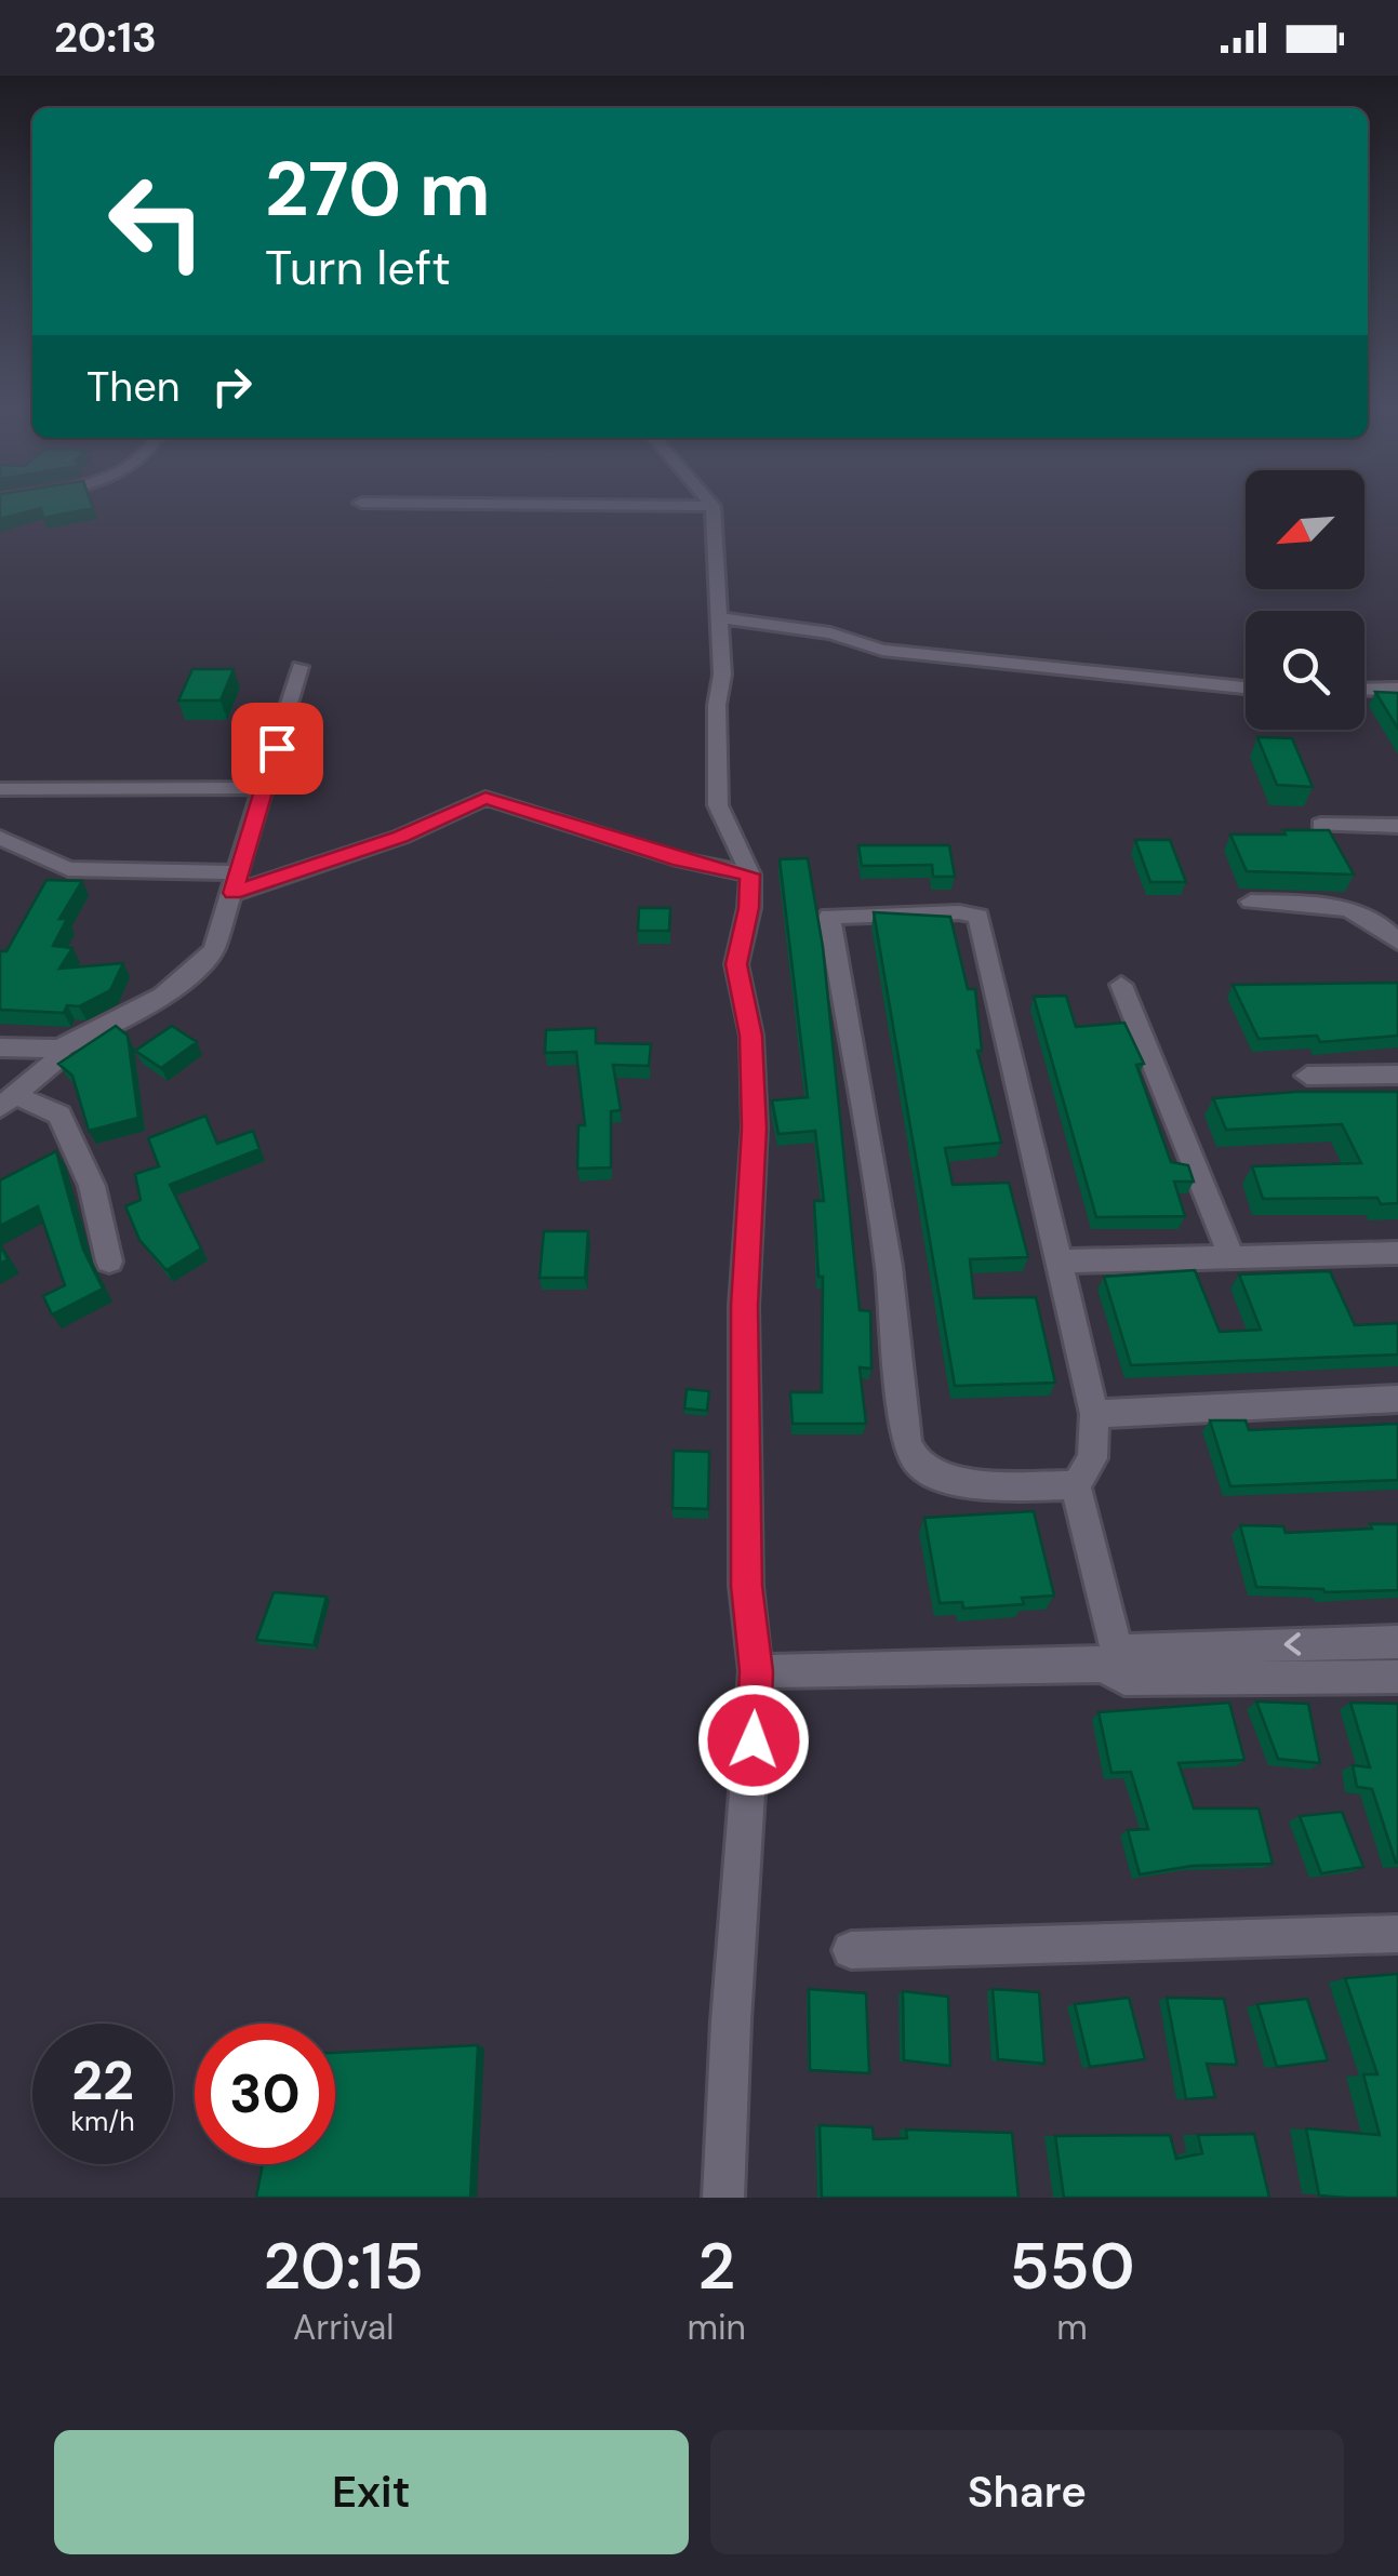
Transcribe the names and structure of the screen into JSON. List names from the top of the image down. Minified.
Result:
{"north":"bottom left","page":{"status":"20:13","turn":["270 m","Turn left"],"then":"Then","speed":"22 km/h","limit":"30","eta":["20:15","Arrival","2","min","550","m"],"buttons":["Exit","Share"]}}
